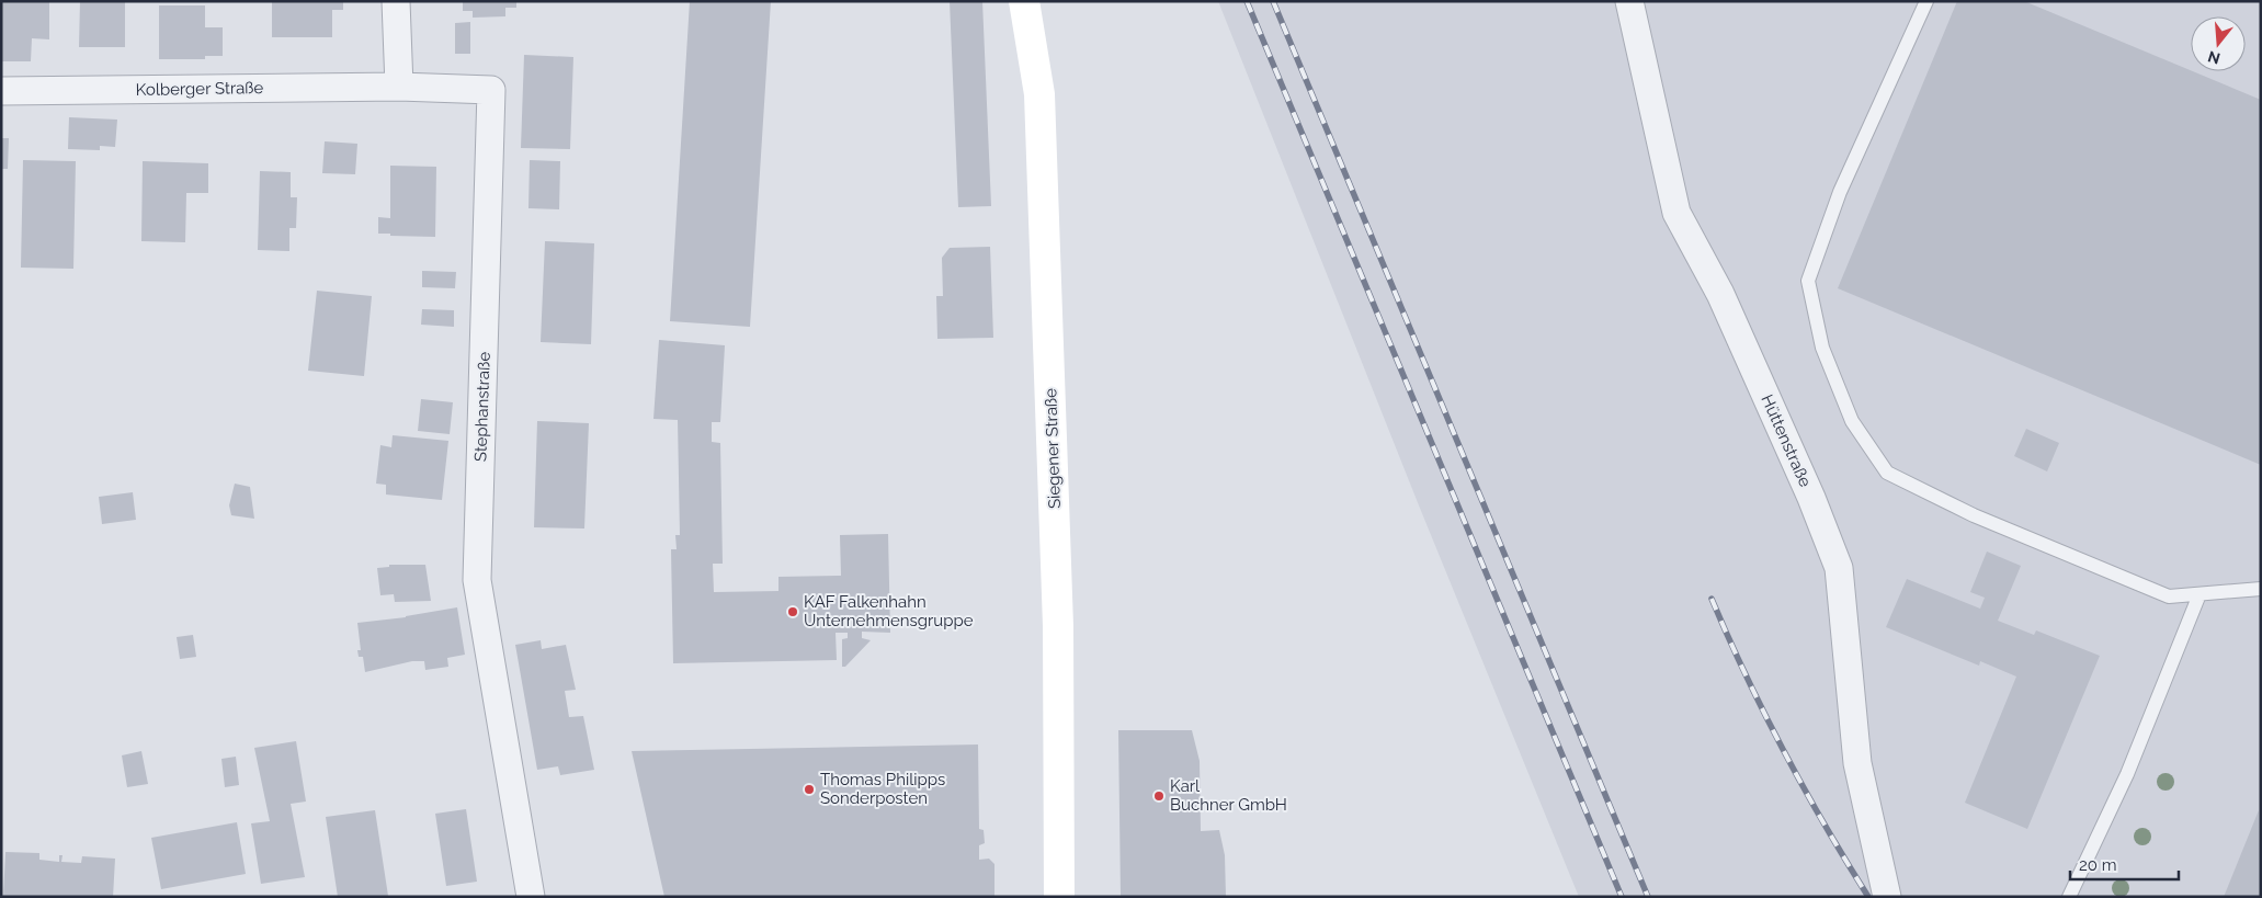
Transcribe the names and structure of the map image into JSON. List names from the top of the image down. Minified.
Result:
{"streets":{"main road":["Siegener Straße"],"street":["Kolberger Straße","Stephanstraße","Hüttenstraße"]},"crossings":[["Kolberger Straße","Stephanstraße"]],"places":["KAF Falkenhahn Unternehmensgruppe","Thomas Philipps Sonderposten","Karl Buchner GmbH"],"scale_bar":"20 m","north":"bottom"}
